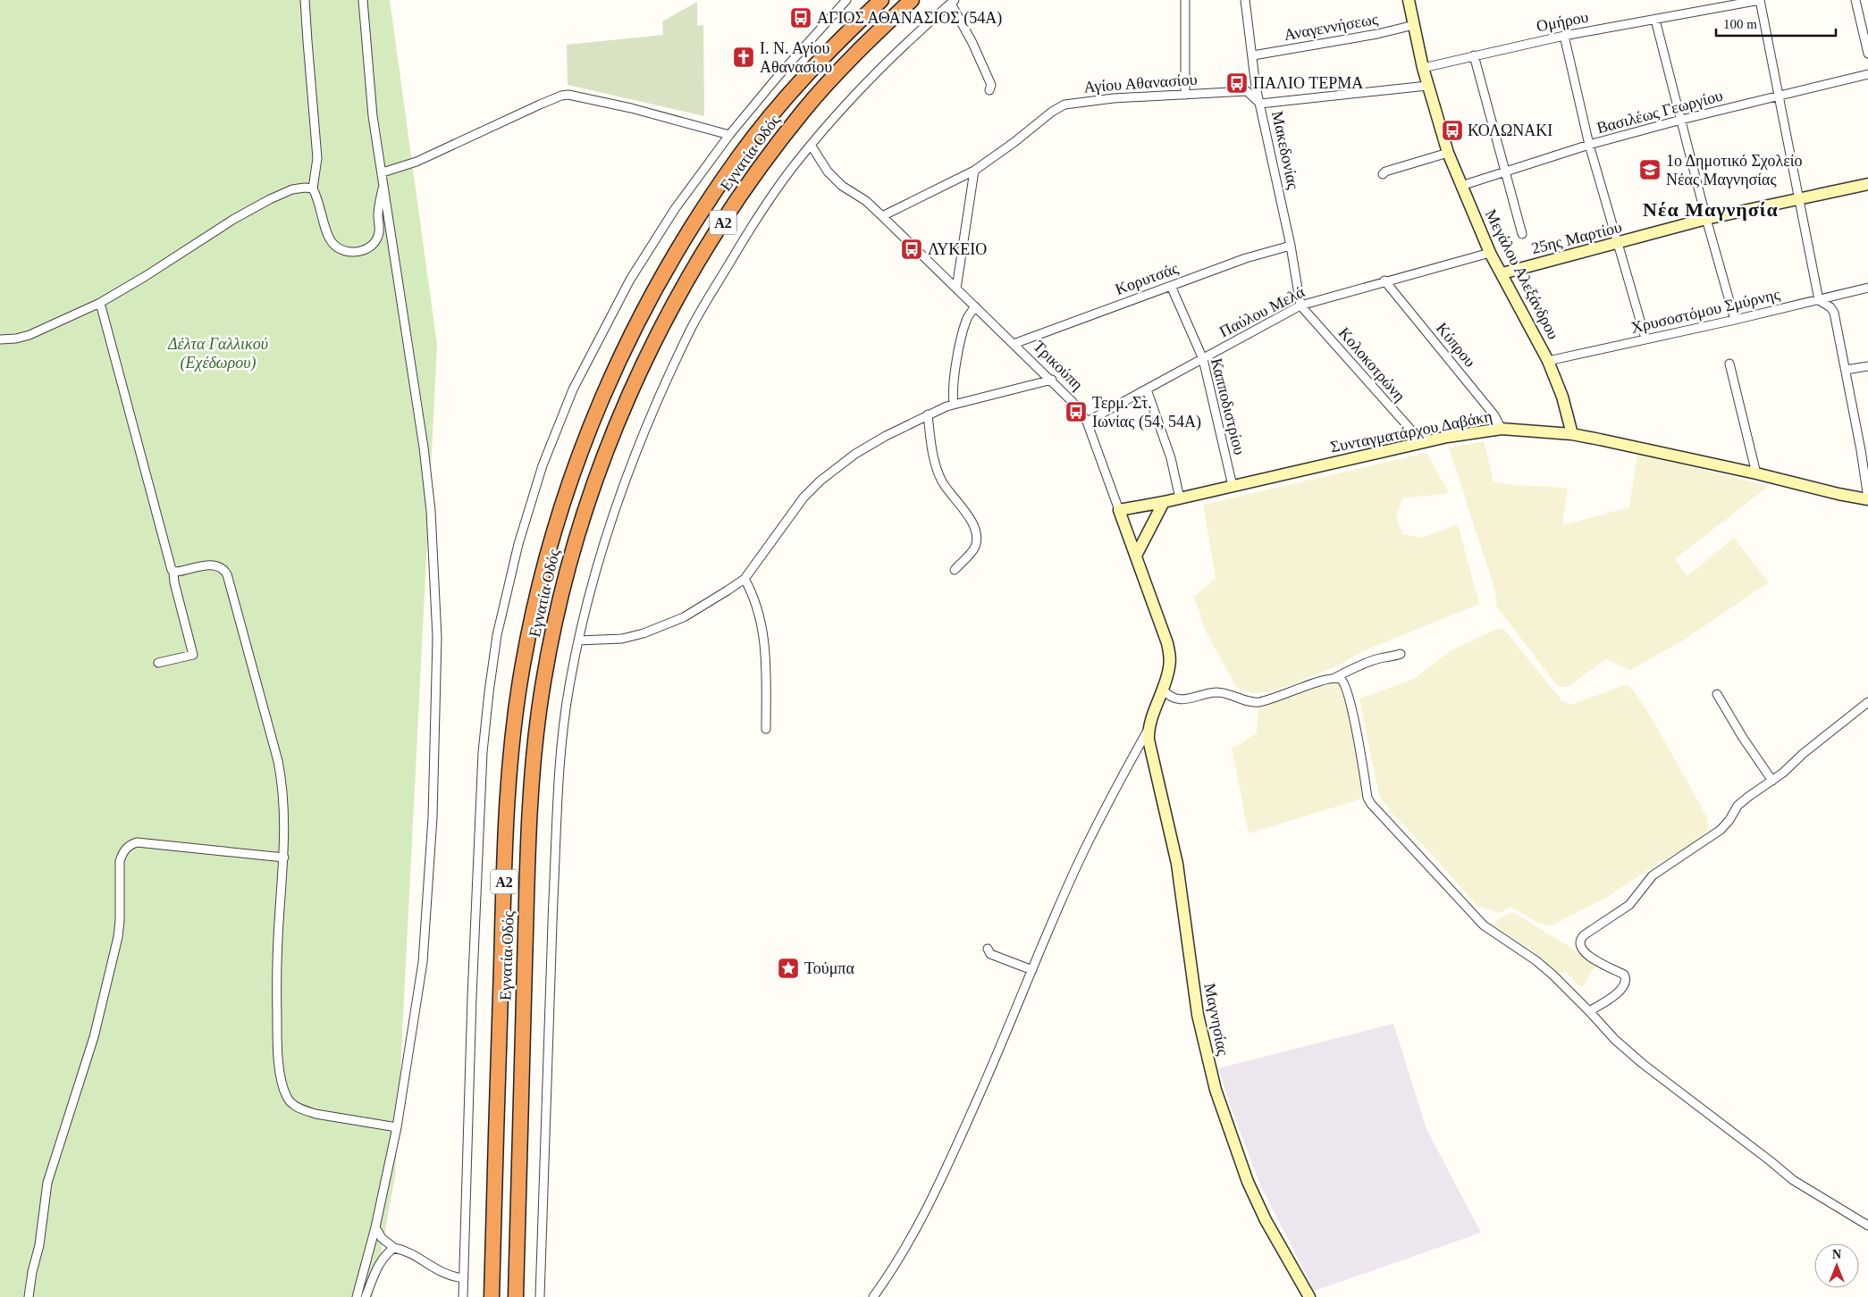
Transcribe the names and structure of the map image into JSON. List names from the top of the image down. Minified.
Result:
{"streets":{"highway":["Εγνατία Οδός","Α2"],"street":["Ομήρου","Αναγεννήσεως","Αγίου Αθανασίου","Βασιλέως Γεωργίου","Μακεδονίας","25ης Μαρτίου","Μεγάλου Αλεξάνδρου","Κορυτσάς","Χρυσοστόμου Σμύρνης","Παύλου Μελά","Κύπρου","Κολοκοτρώνη","Τρικούπη","Καπποδιστρίου","Συνταγματάρχου Δαβάκη","Μαγνησίας"]},"crossings":[["Ομήρου","Μεγάλου Αλεξάνδρου"],["Αναγεννήσεως","Μακεδονίας"],["Αναγεννήσεως","Μεγάλου Αλεξάνδρου"],["Αγίου Αθανασίου","Τρικούπη"],["Βασιλέως Γεωργίου","Μεγάλου Αλεξάνδρου"],["Μακεδονίας","Κορυτσάς"],["Μακεδονίας","Παύλου Μελά"],["Μακεδονίας","Κολοκοτρώνη"],["25ης Μαρτίου","Μεγάλου Αλεξάνδρου"],["Μεγάλου Αλεξάνδρου","Χρυσοστόμου Σμύρνης"],["Μεγάλου Αλεξάνδρου","Παύλου Μελά"],["Μεγάλου Αλεξάνδρου","Συνταγματάρχου Δαβάκη"],["Κορυτσάς","Τρικούπη"],["Κορυτσάς","Καπποδιστρίου"],["Παύλου Μελά","Κύπρου"],["Παύλου Μελά","Κολοκοτρώνη"],["Παύλου Μελά","Τρικούπη"],["Παύλου Μελά","Καπποδιστρίου"],["Κύπρου","Συνταγματάρχου Δαβάκη"],["Κολοκοτρώνη","Συνταγματάρχου Δαβάκη"],["Τρικούπη","Συνταγματάρχου Δαβάκη"],["Τρικούπη","Μαγνησίας"],["Καπποδιστρίου","Συνταγματάρχου Δαβάκη"]],"districts":["Νέα Μαγνησία"],"parks":["Δέλτα Γαλλικού (Εχέδωρου)"],"places":{"bus stop":["ΑΓΙΟΣ ΑΘΑΝΑΣΙΟΣ (54Α)","ΠΑΛΙΟ ΤΕΡΜΑ","ΚΟΛΩΝΑΚΙ","ΛΥΚΕΙΟ","Τερμ. Στ. Ιωνίας (54, 54Α)"],"church":["Ι. Ν. Αγίου Αθανασίου"],"school or university":["1ο Δημοτικό Σχολείο Νέας Μαγνησίας"],"place":["Τούμπα"]},"scale_bar":"100 m","north":"top"}
